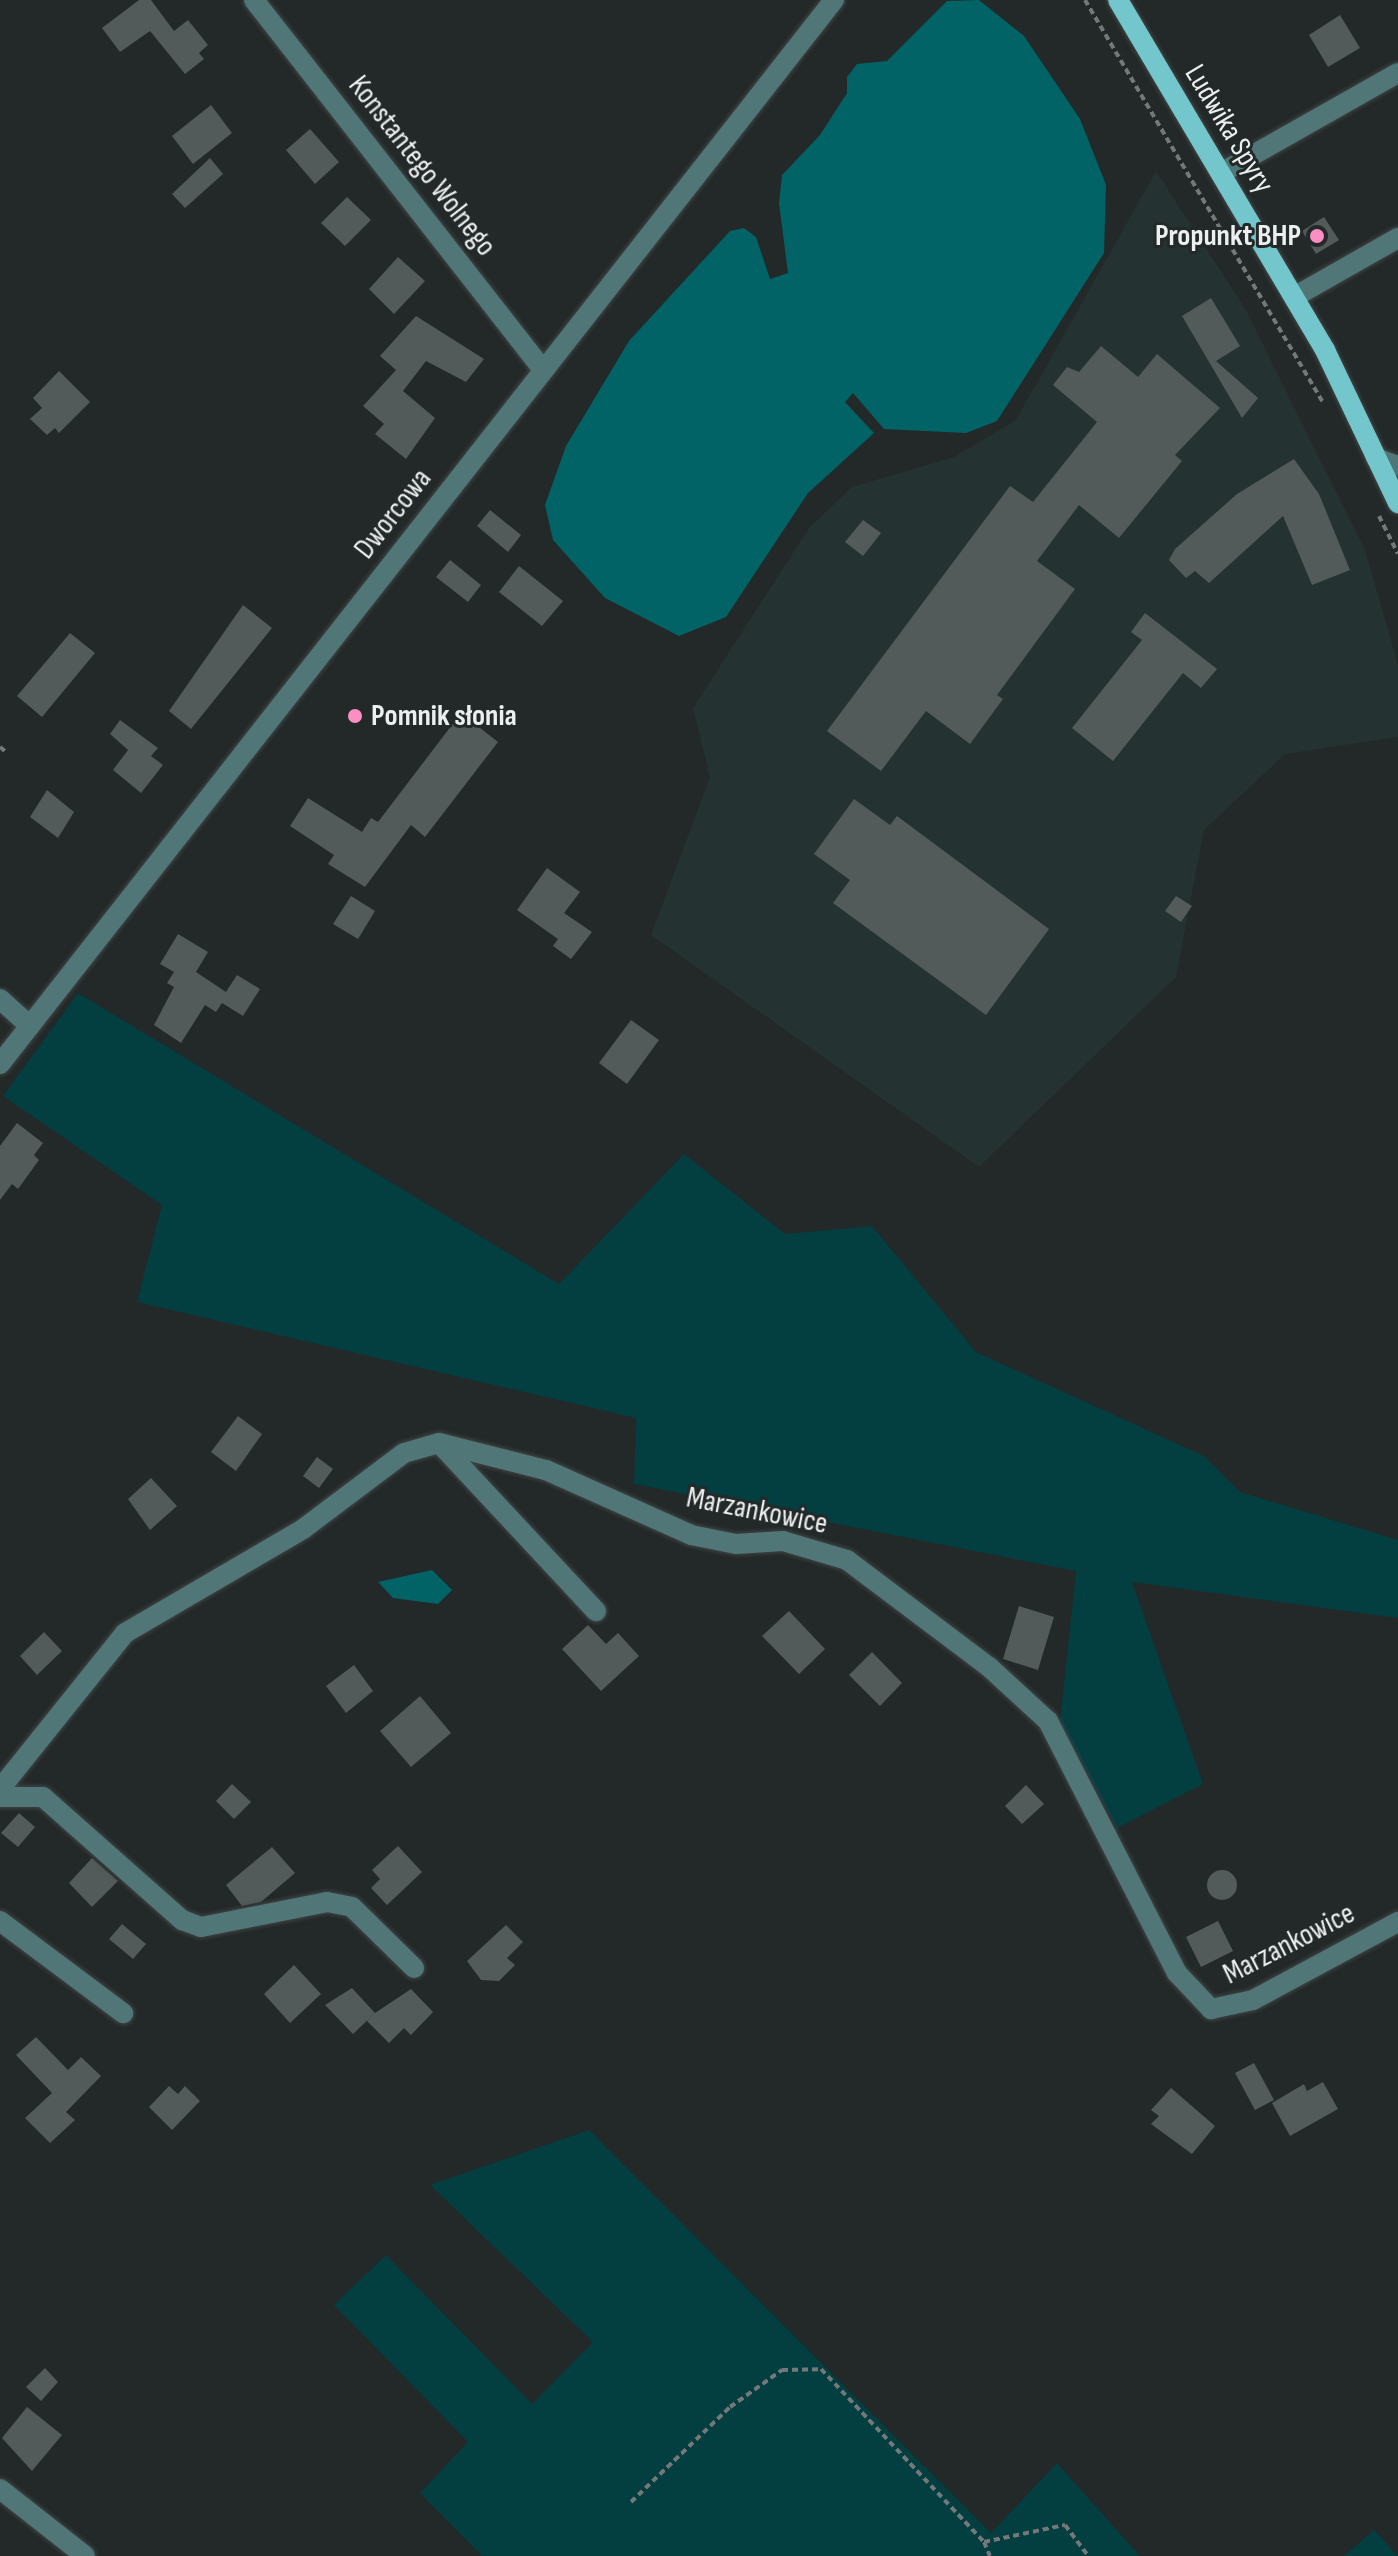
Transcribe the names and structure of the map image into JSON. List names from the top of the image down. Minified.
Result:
{"streets":{"main road":["Ludwika Spyry"],"street":["Konstantego Wolnego","Dworcowa","Marzankowice"]},"crossings":[["Konstantego Wolnego","Dworcowa"]],"places":["Propunkt BHP","Pomnik słonia"]}
